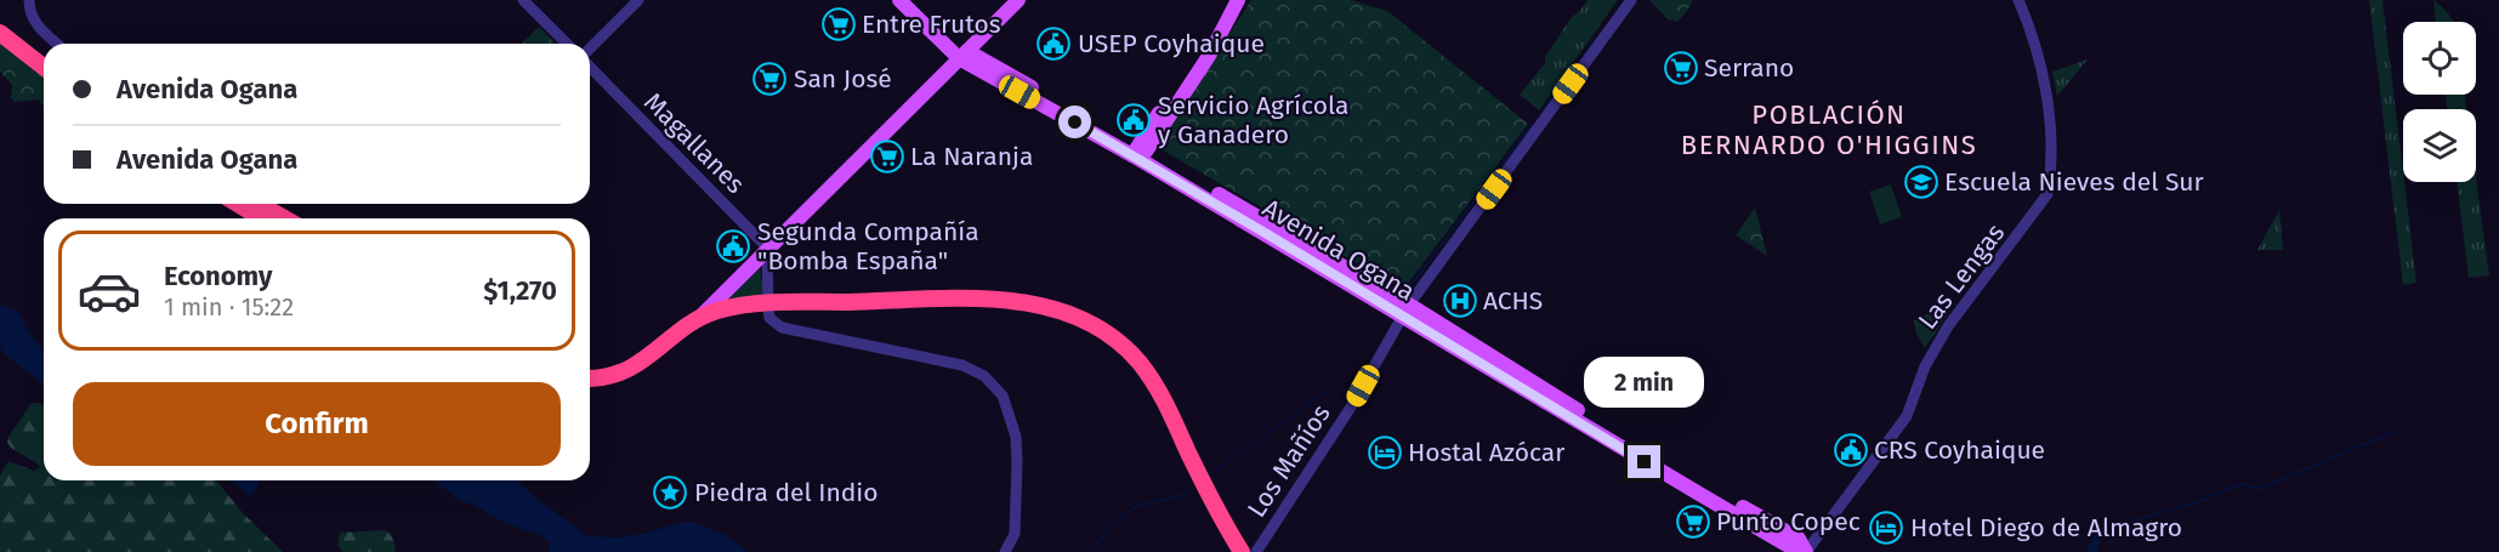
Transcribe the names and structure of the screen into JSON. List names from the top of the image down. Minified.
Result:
{"streets":{"main road":["Avenida Ogana"],"street":["Magallanes","Las Lengas","Los Mañíos"]},"crossings":[["Avenida Ogana","Las Lengas"],["Avenida Ogana","Los Mañíos"]],"districts":["POBLACIÓN BERNARDO O'HIGGINS"],"places":{"supermarket":["Entre Frutos","Serrano","San José","La Naranja","Punto Copec"],"public building":["USEP Coyhaique","Servicio Agrícola y Ganadero","Segunda Compañía \"Bomba España\"","CRS Coyhaique"],"school or university":["Escuela Nieves del Sur"],"hospital":["ACHS"],"hotel":["Hostal Azócar","Hotel Diego de Almagro"],"place":["Piedra del Indio"]},"page":{"banner":["Avenida Ogana","Avenida Ogana"],"list":[{"name":"Economy","note":"1 min · 15:22","value":"$1,270"}],"bubble":"2 min","buttons":"Confirm"}}
